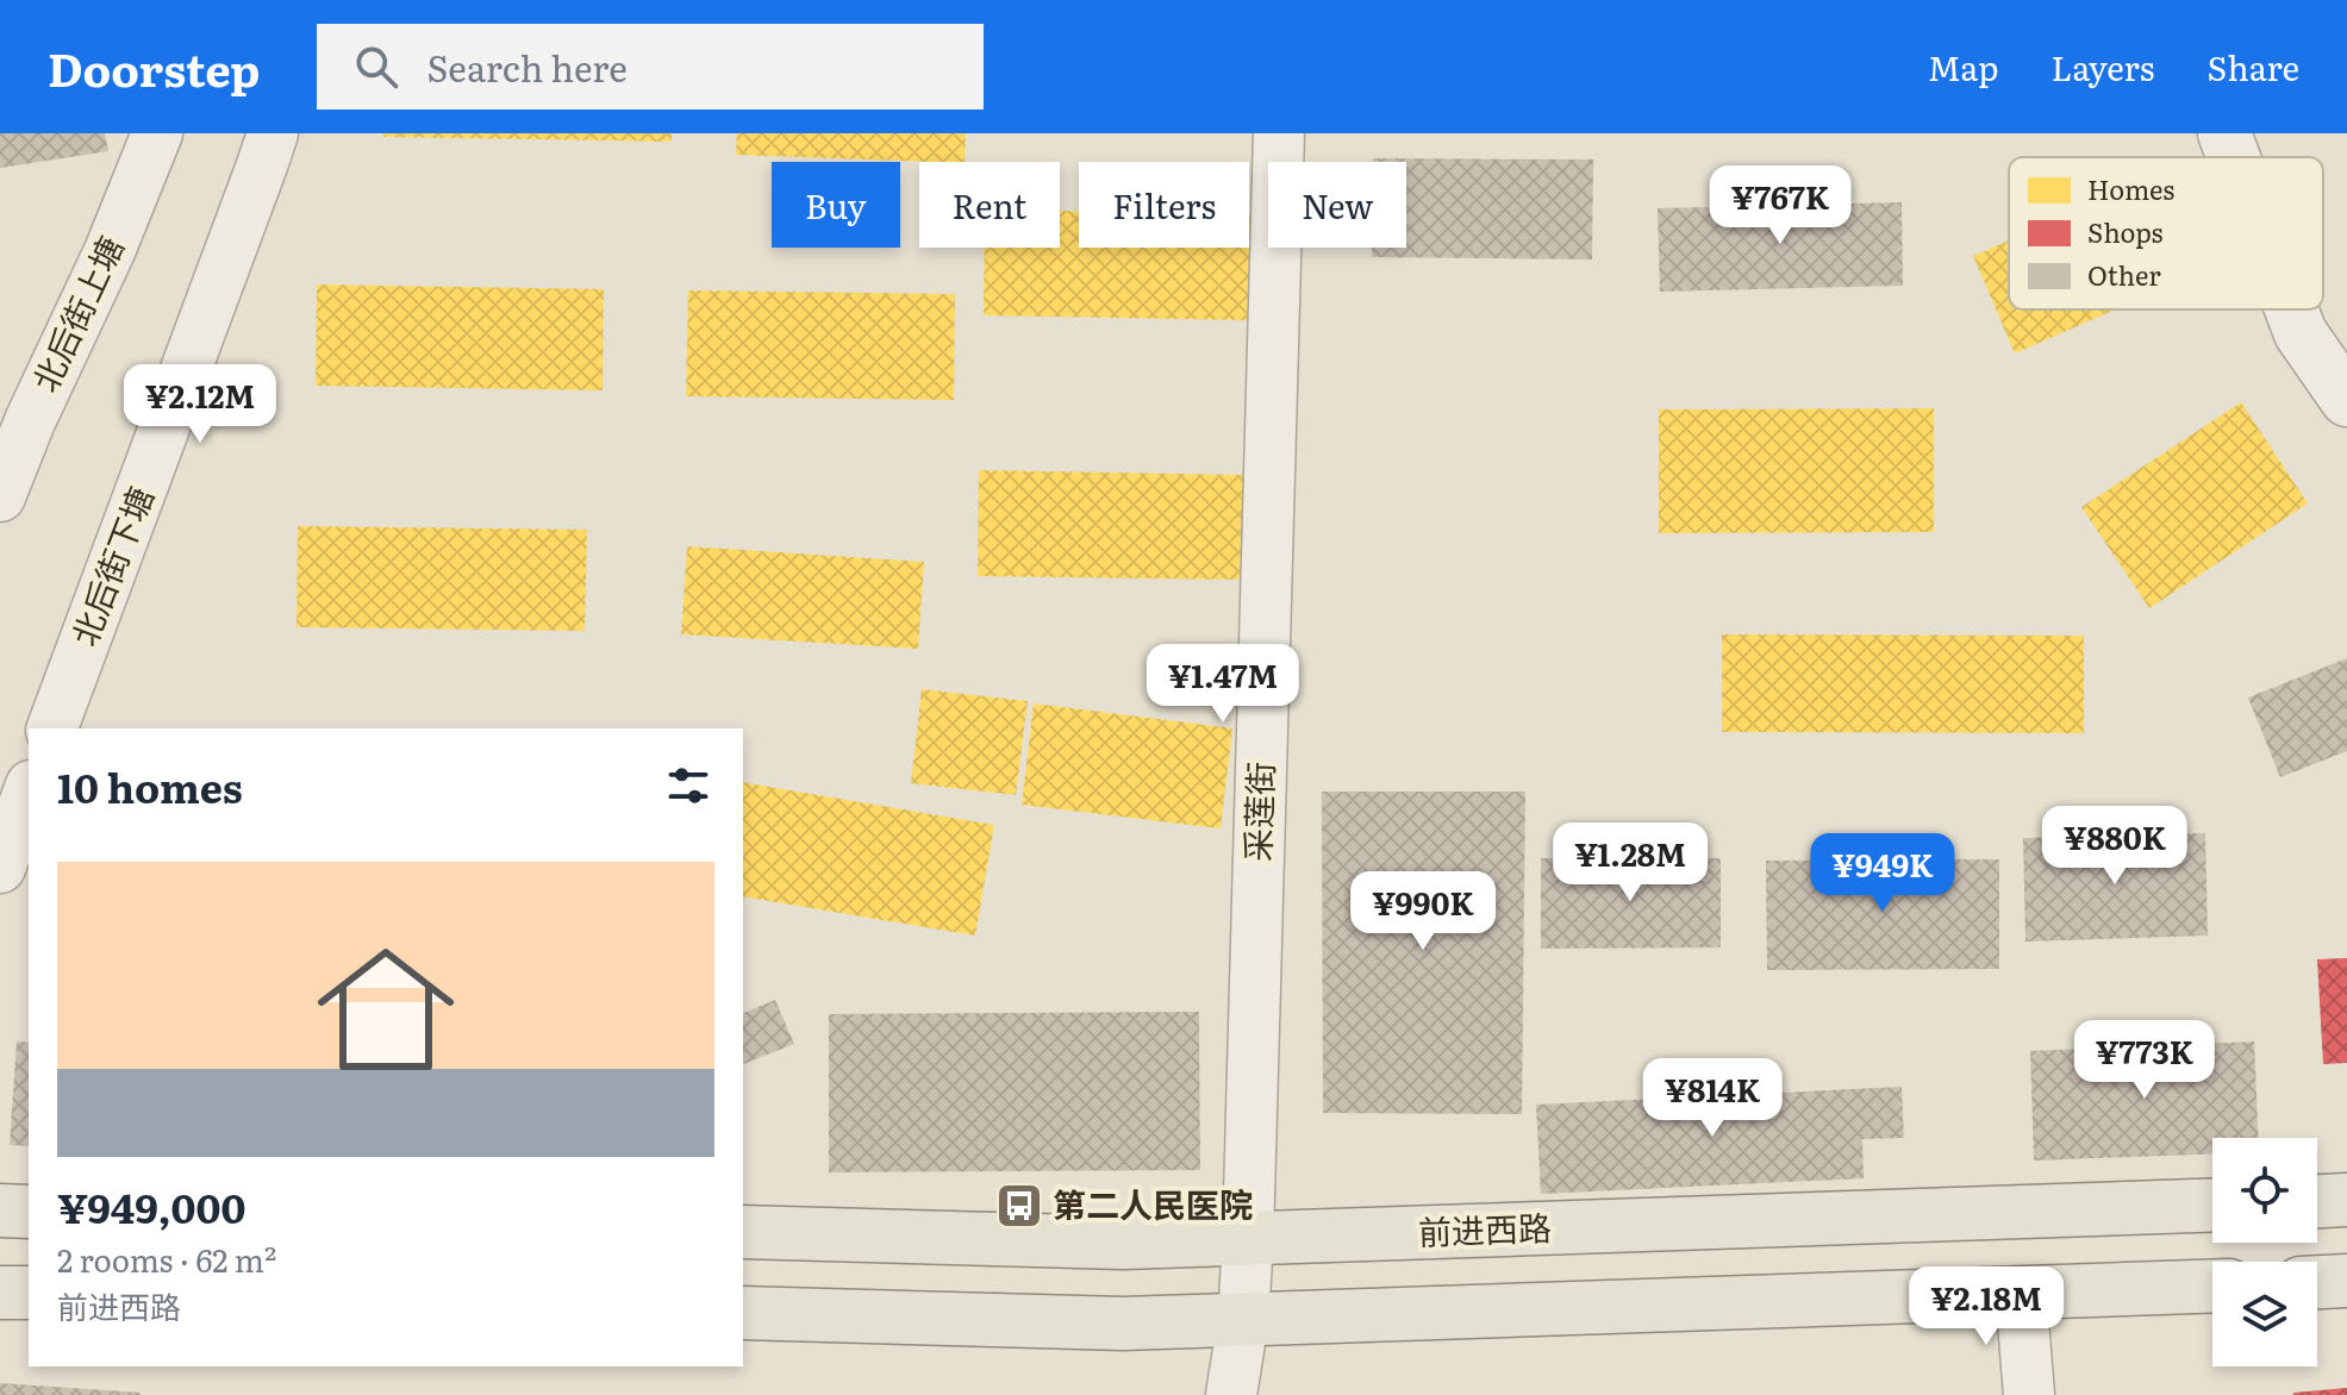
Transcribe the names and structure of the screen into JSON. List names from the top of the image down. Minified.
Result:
{"streets":{"main road":["前进西路"],"street":["北后街上塘","北后街下塘","采莲街"]},"crossings":[["采莲街","前进西路"]],"places":{"bus stop":["第二人民医院"]},"legend":["Homes","Shops","Other"],"page":{"header":"Doorstep","search":"Search here","nav":["Map","Layers","Share"],"chip":["Buy","Rent","Filters","New"],"price":["¥767K","¥2.12M","¥1.47M","¥880K","¥1.28M","¥949K","¥990K","¥773K","¥814K","¥2.18M"],"heading":"10 homes","list":[{"name":"¥949,000","note":"2 rooms · 62 m² · 前进西路"}]}}
